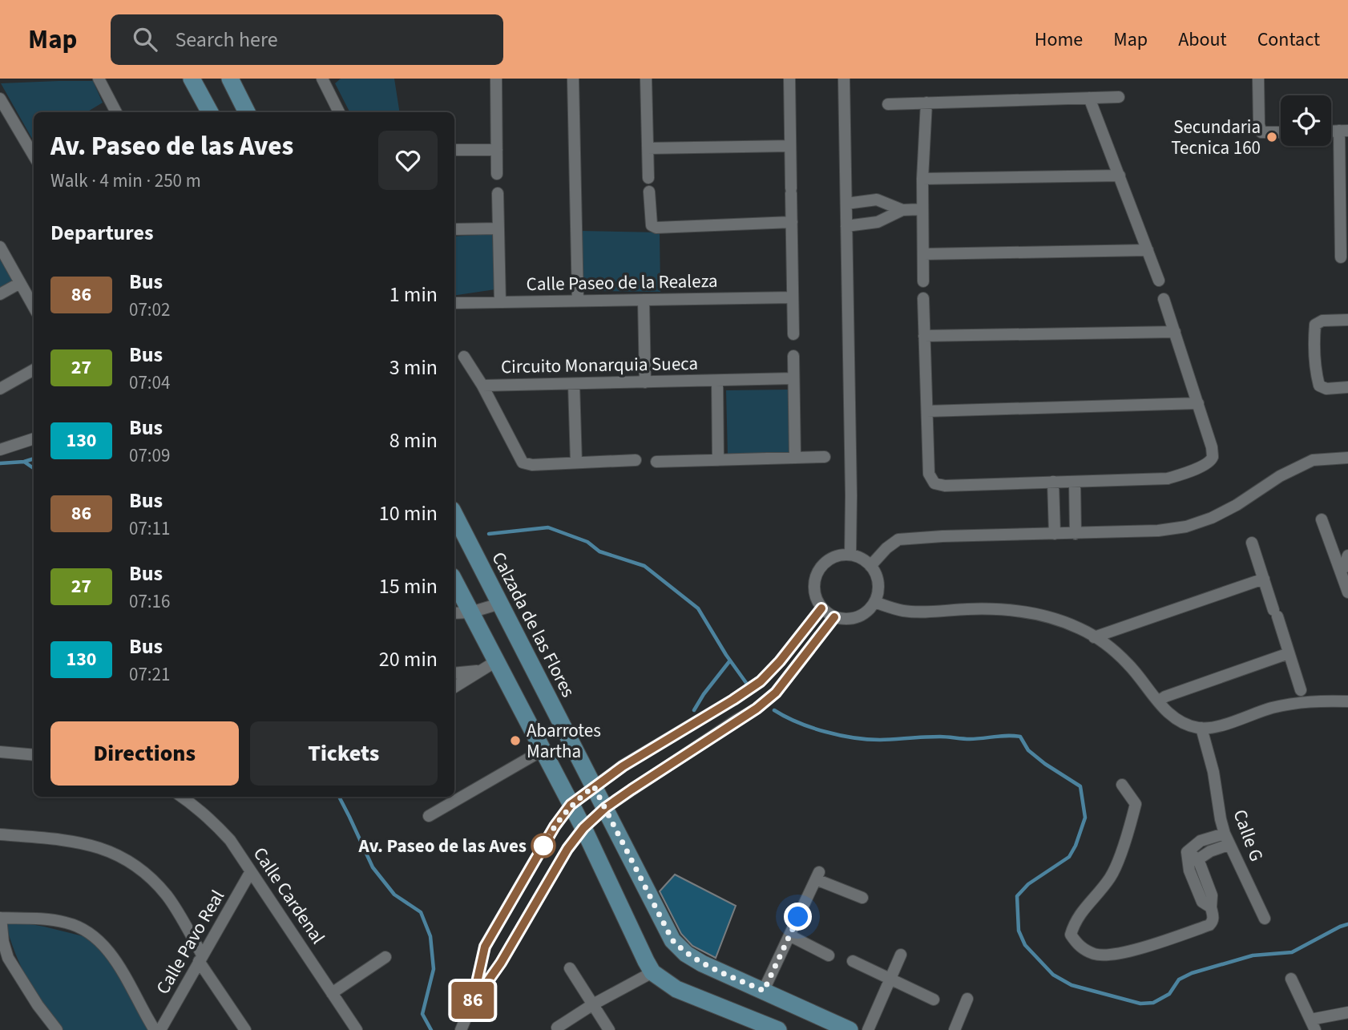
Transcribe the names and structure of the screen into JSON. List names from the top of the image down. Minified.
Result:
{"streets":{"street":["Calle Paseo de la Realeza","Circuito Monarquia Sueca","Calzada de las Flores","Calle G","Calle Cardenal","Calle Pavo Real"]},"crossings":[["Calle Cardenal","Calle Pavo Real"]],"places":["Secundaria Tecnica 160","Abarrotes Martha","Av. Paseo de las Aves"],"lines":["bus line 86"],"page":{"header":"Map","search":"Search here","nav":["Home","Map","About","Contact"],"on_map":"86","heading":[["Av. Paseo de las Aves","Walk · 4 min · 250 m"],"Departures"],"list":[{"mark":"86","name":"Bus","note":"07:02","value":"1 min"},{"mark":"27","name":"Bus","note":"07:04","value":"3 min"},{"mark":"130","name":"Bus","note":"07:09","value":"8 min"},{"mark":"86","name":"Bus","note":"07:11","value":"10 min"},{"mark":"27","name":"Bus","note":"07:16","value":"15 min"},{"mark":"130","name":"Bus","note":"07:21","value":"20 min"}],"buttons":["Directions","Tickets"]}}
